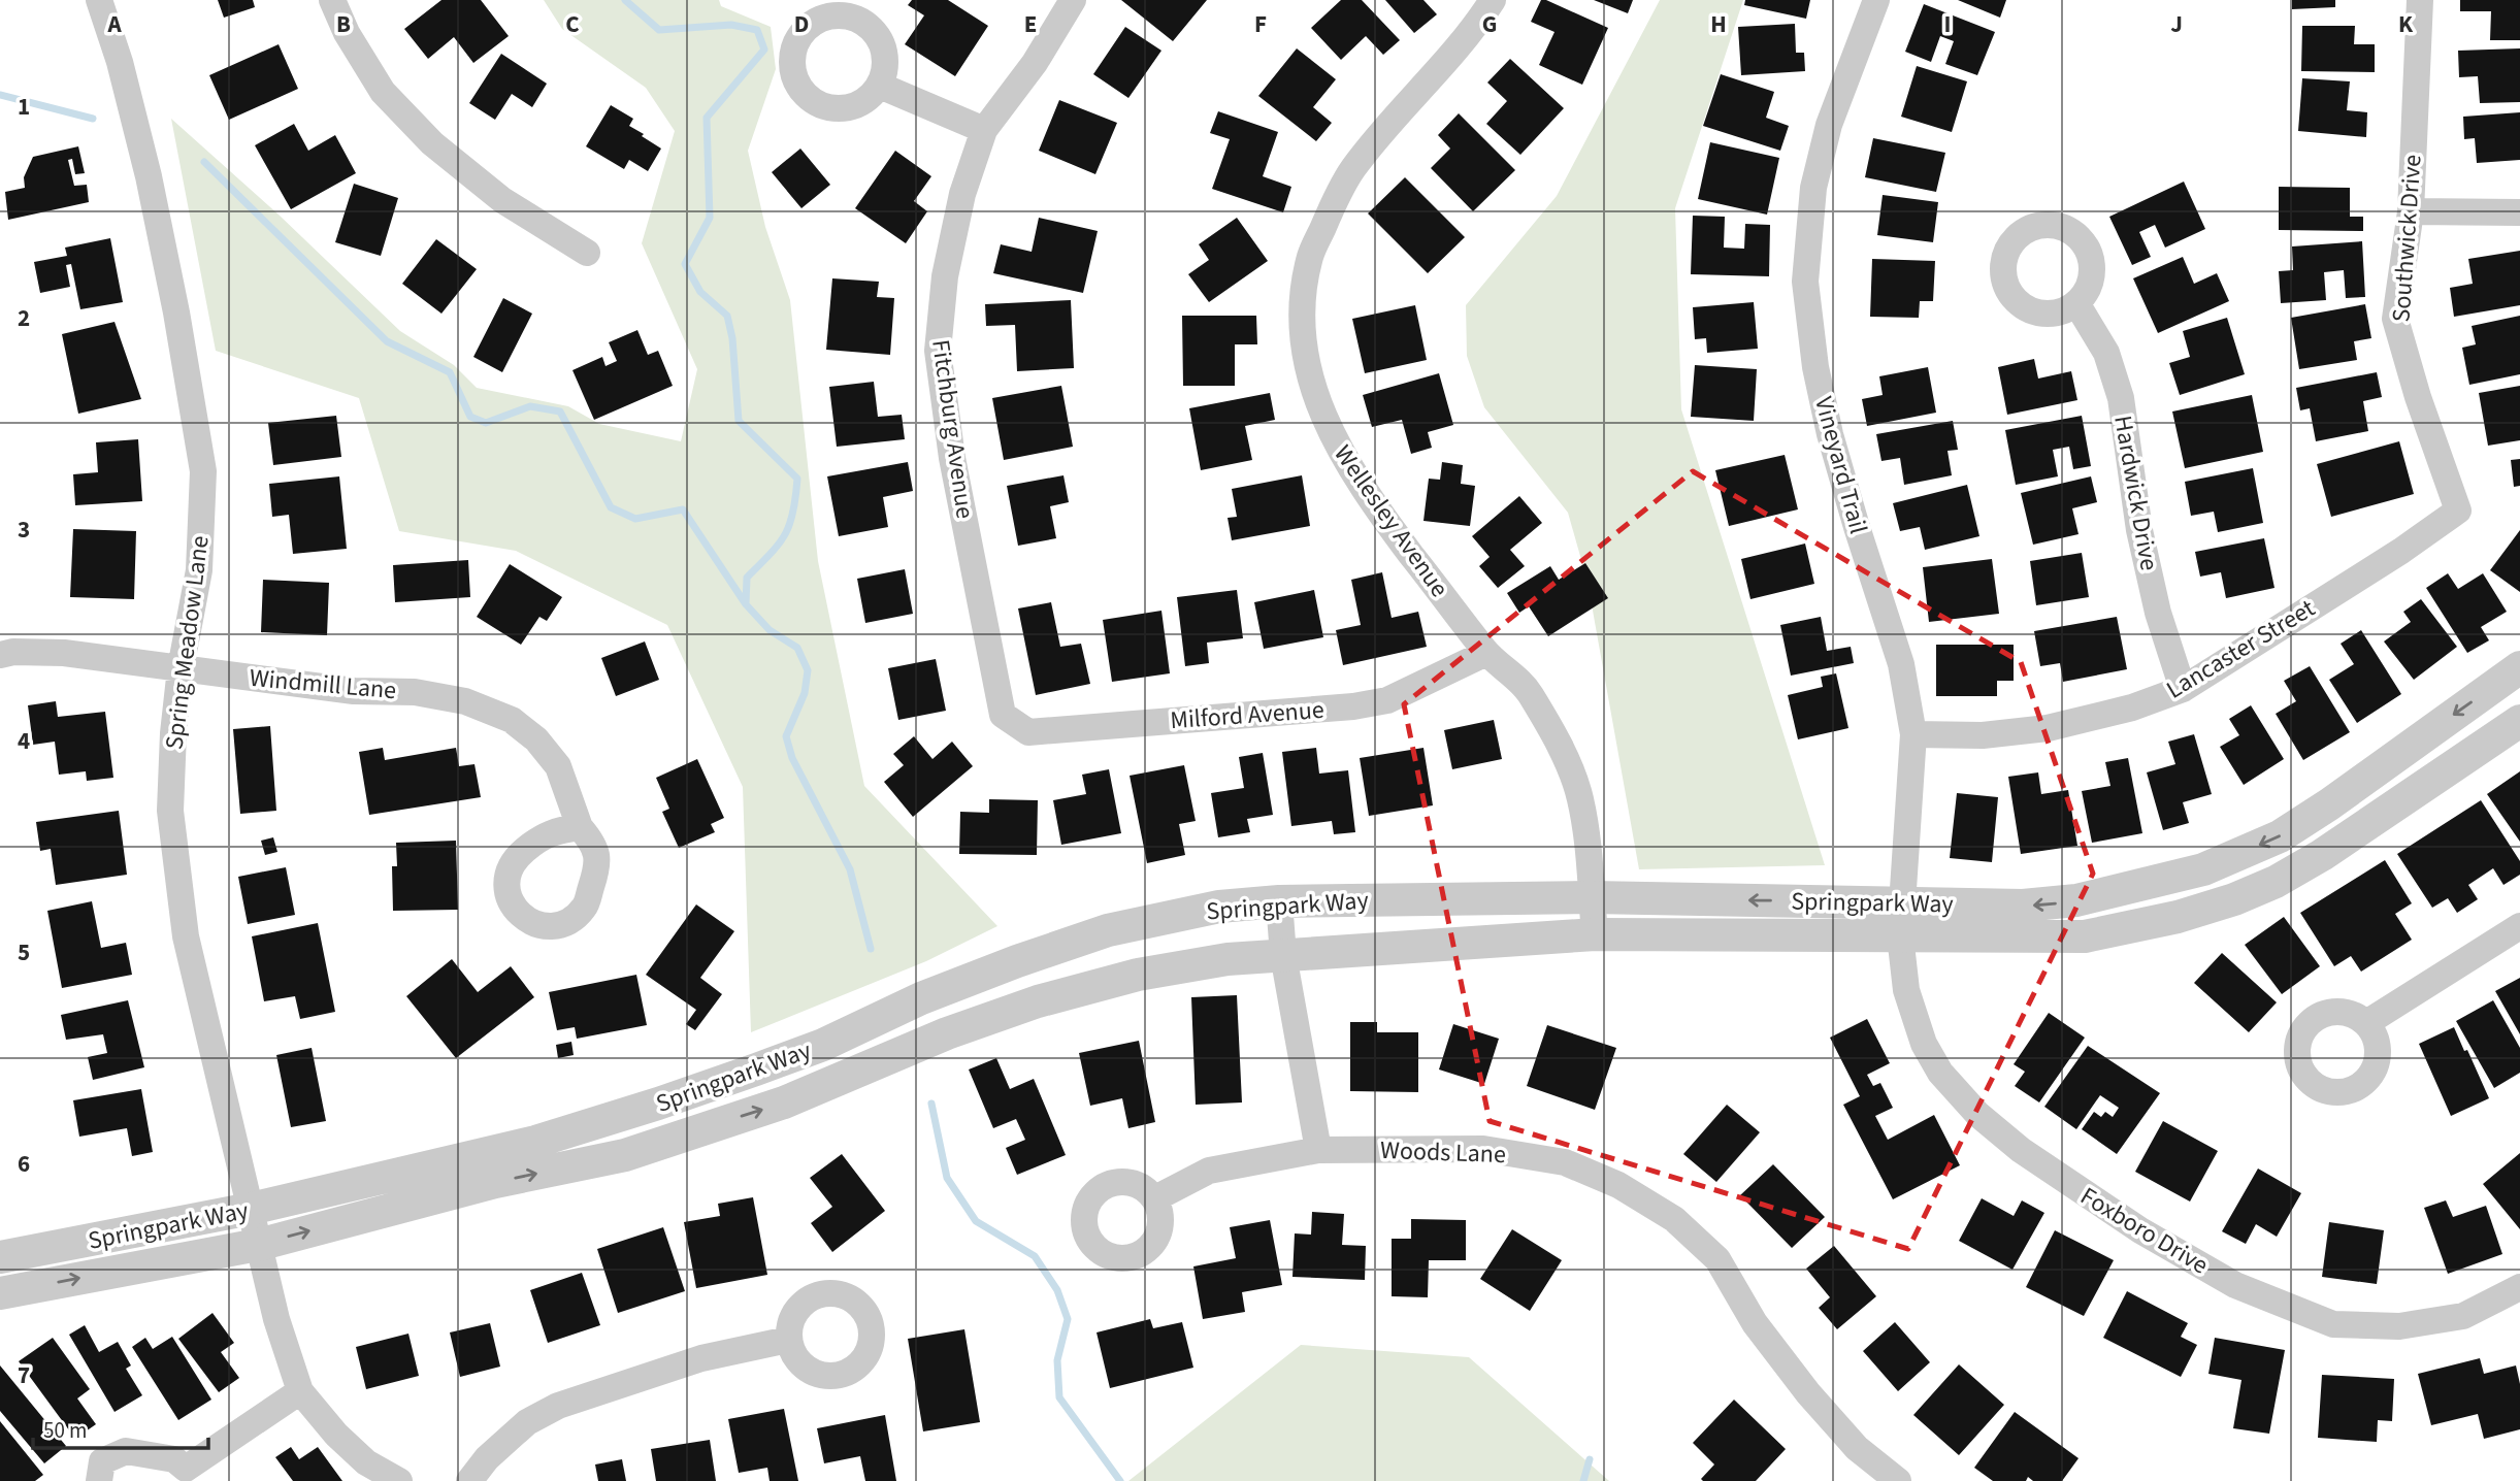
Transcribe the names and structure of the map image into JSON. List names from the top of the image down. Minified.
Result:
{"streets":{"street":["Southwick Drive","Fitchburg Avenue","Vineyard Trail","Hardwick Drive","Wellesley Avenue","Spring Meadow Lane","Lancaster Street","Windmill Lane","Milford Avenue","Springpark Way","Woods Lane","Foxboro Drive"]},"crossings":[["Southwick Drive","Lancaster Street"],["Fitchburg Avenue","Milford Avenue"],["Vineyard Trail","Lancaster Street"],["Vineyard Trail","Springpark Way"],["Vineyard Trail","Foxboro Drive"],["Hardwick Drive","Lancaster Street"],["Wellesley Avenue","Milford Avenue"],["Wellesley Avenue","Springpark Way"],["Spring Meadow Lane","Windmill Lane"],["Spring Meadow Lane","Springpark Way"],["Springpark Way","Foxboro Drive"]],"scale_bar":"50 m","grid":{"columns":["A","B","C","D","E","F","G","H","I","J","K"],"rows":["1","2","3","4","5","6","7"]}}
